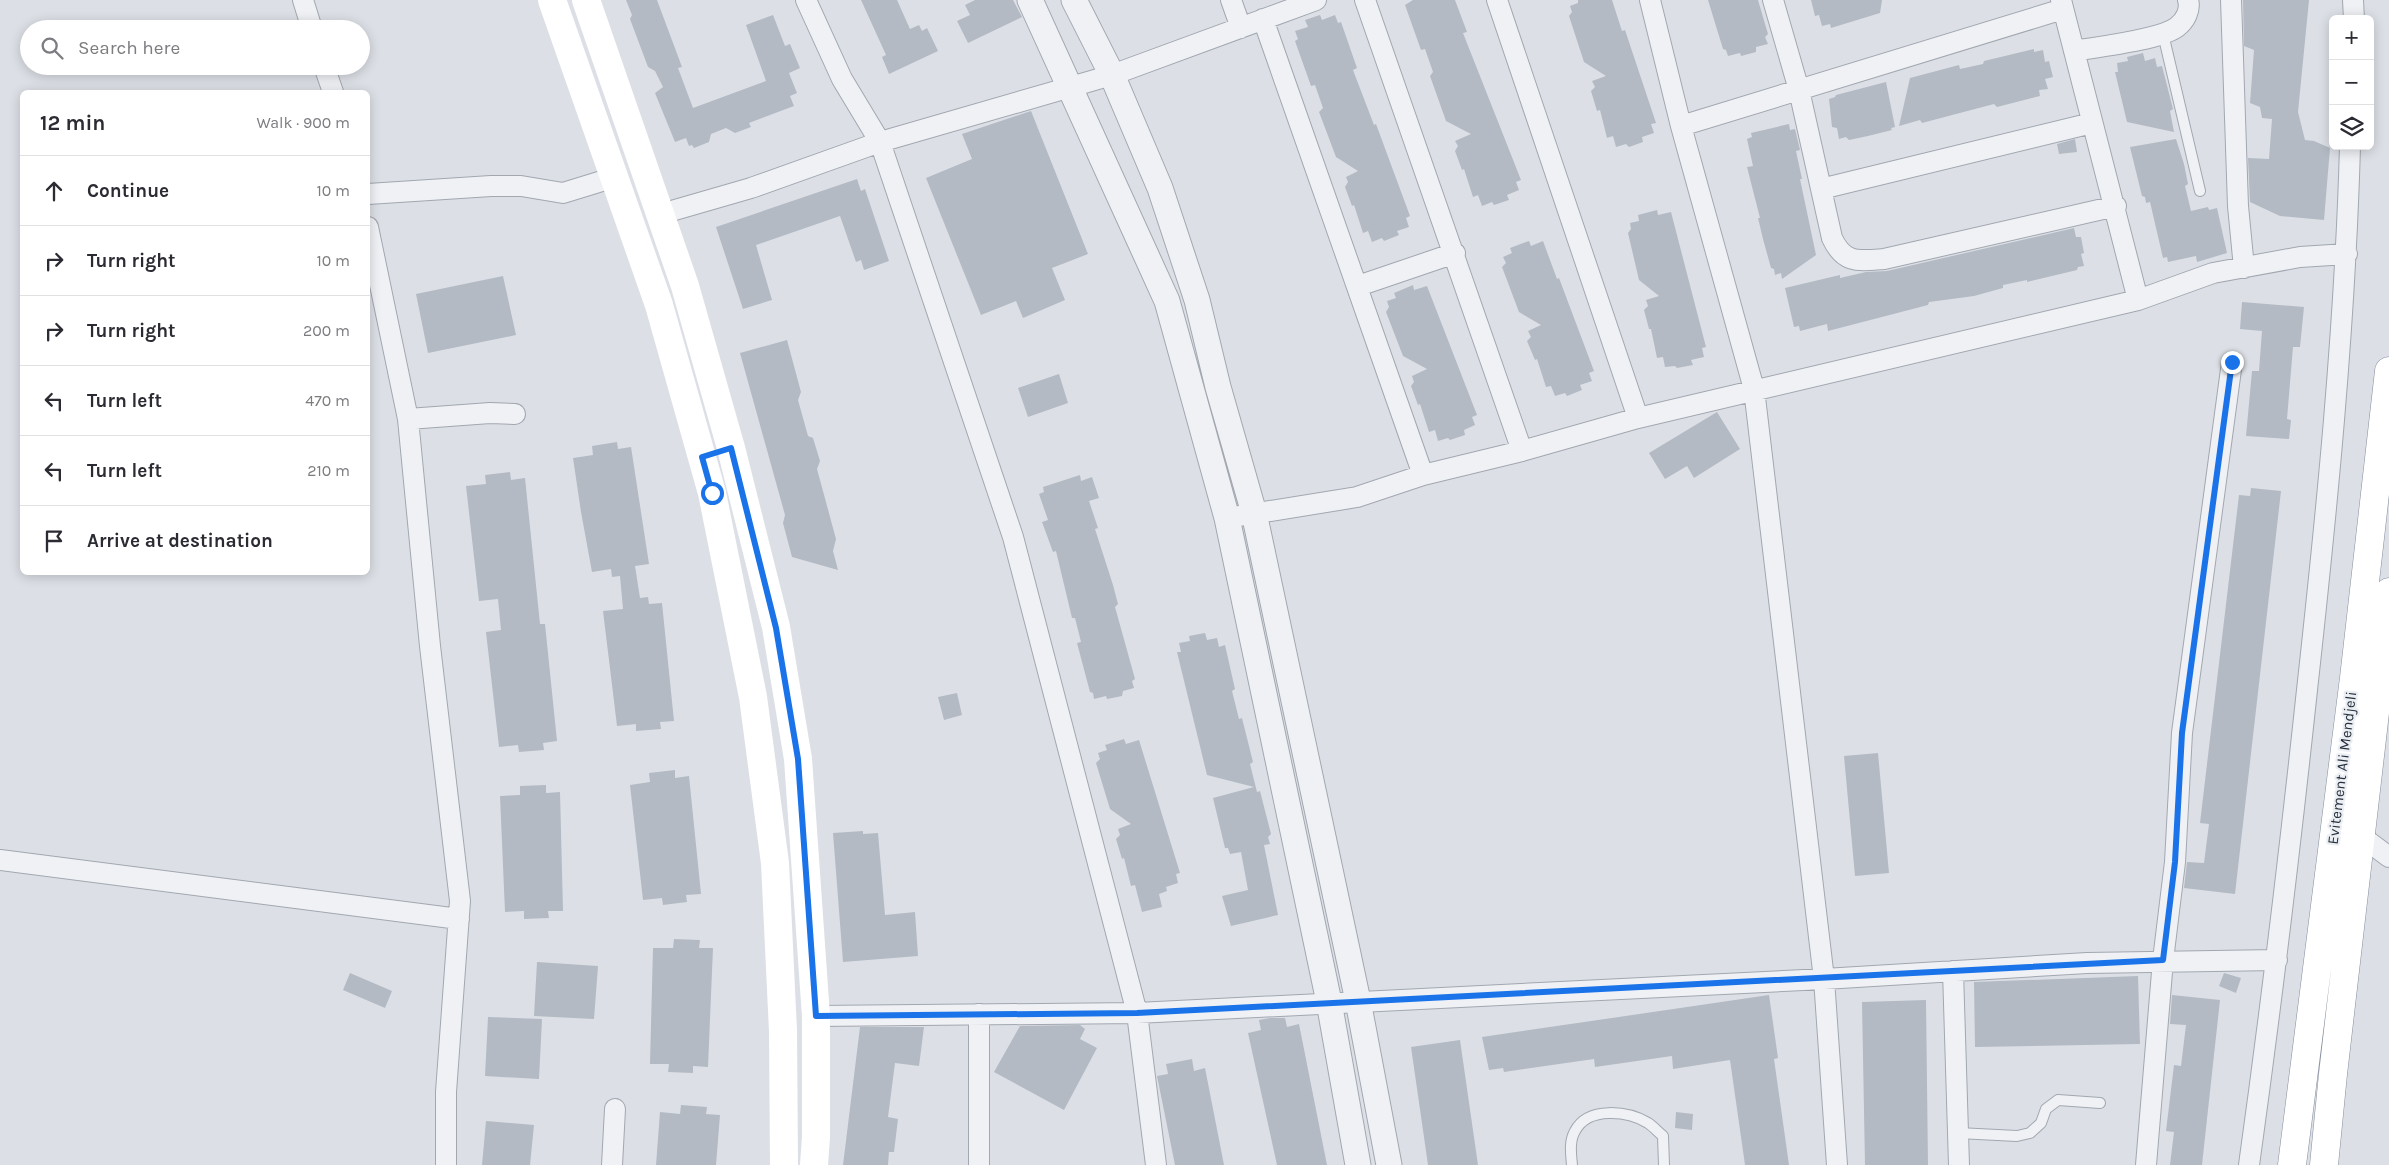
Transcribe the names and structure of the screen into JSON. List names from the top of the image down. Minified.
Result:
{"streets":{"main road":["Evitement Ali Mendjeli"]},"page":{"map_buttons":["+","−"],"search":"Search here","heading":["12 min","Walk · 900 m"],"list":[["Continue","10 m"],["Turn right","10 m"],["Turn right","200 m"],["Turn left","470 m"],["Turn left","210 m"],"Arrive at destination"]}}
